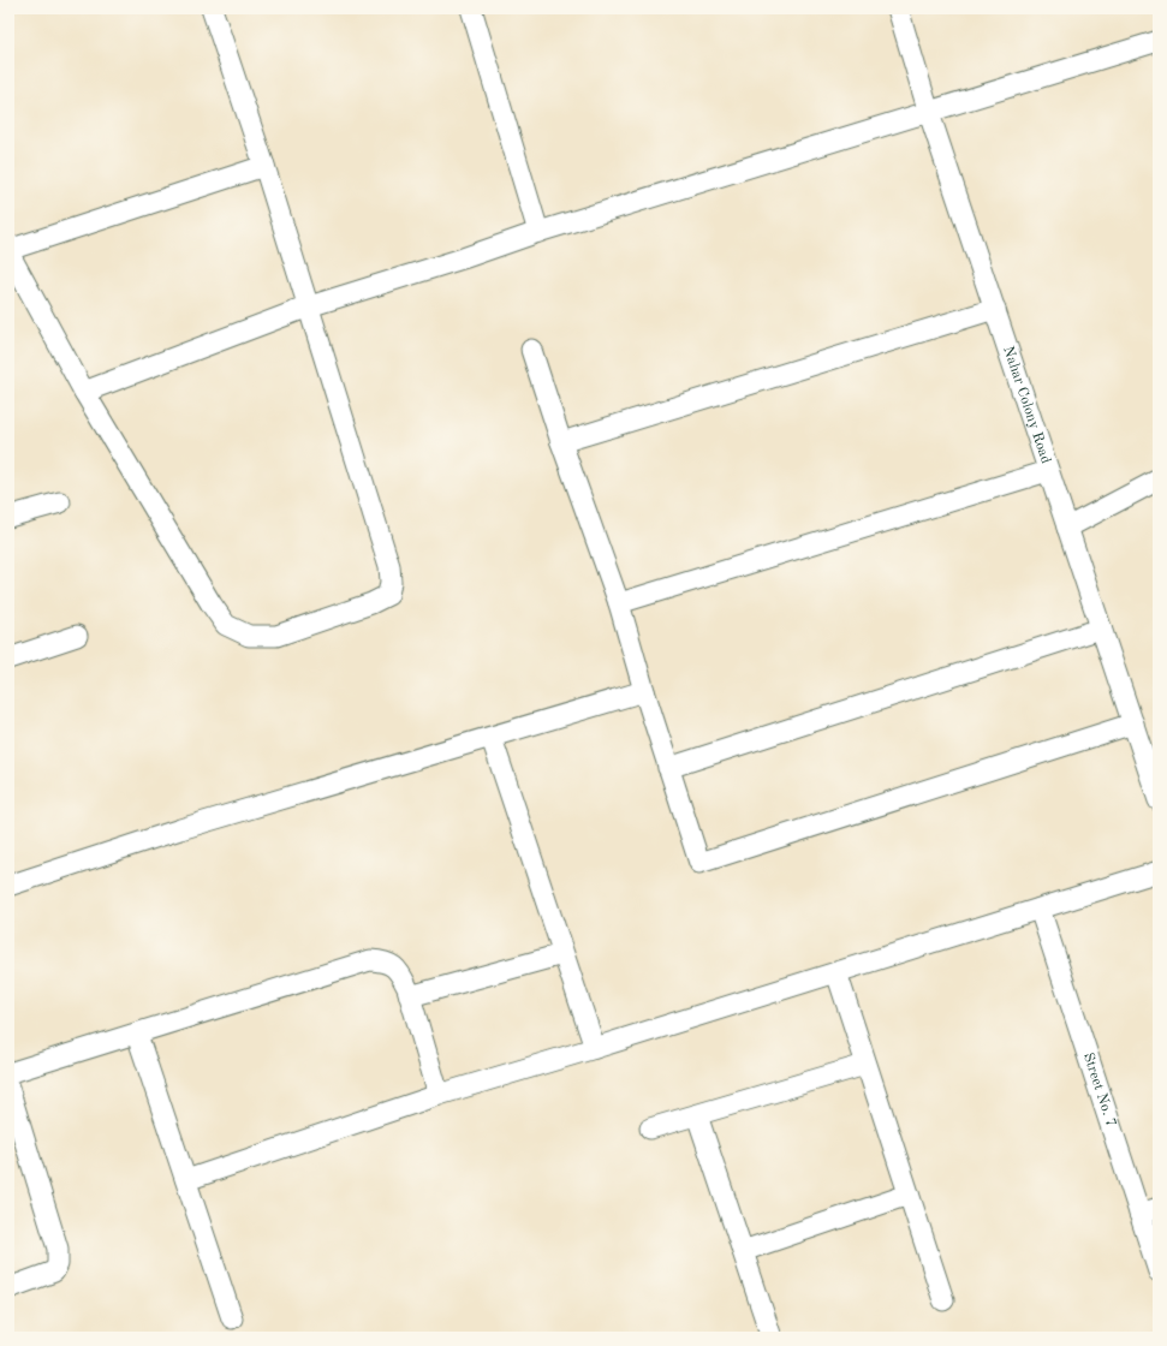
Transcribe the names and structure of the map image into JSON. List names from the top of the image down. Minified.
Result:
{"streets":{"street":["Nahar Colony Road","Street No. 7"]}}
